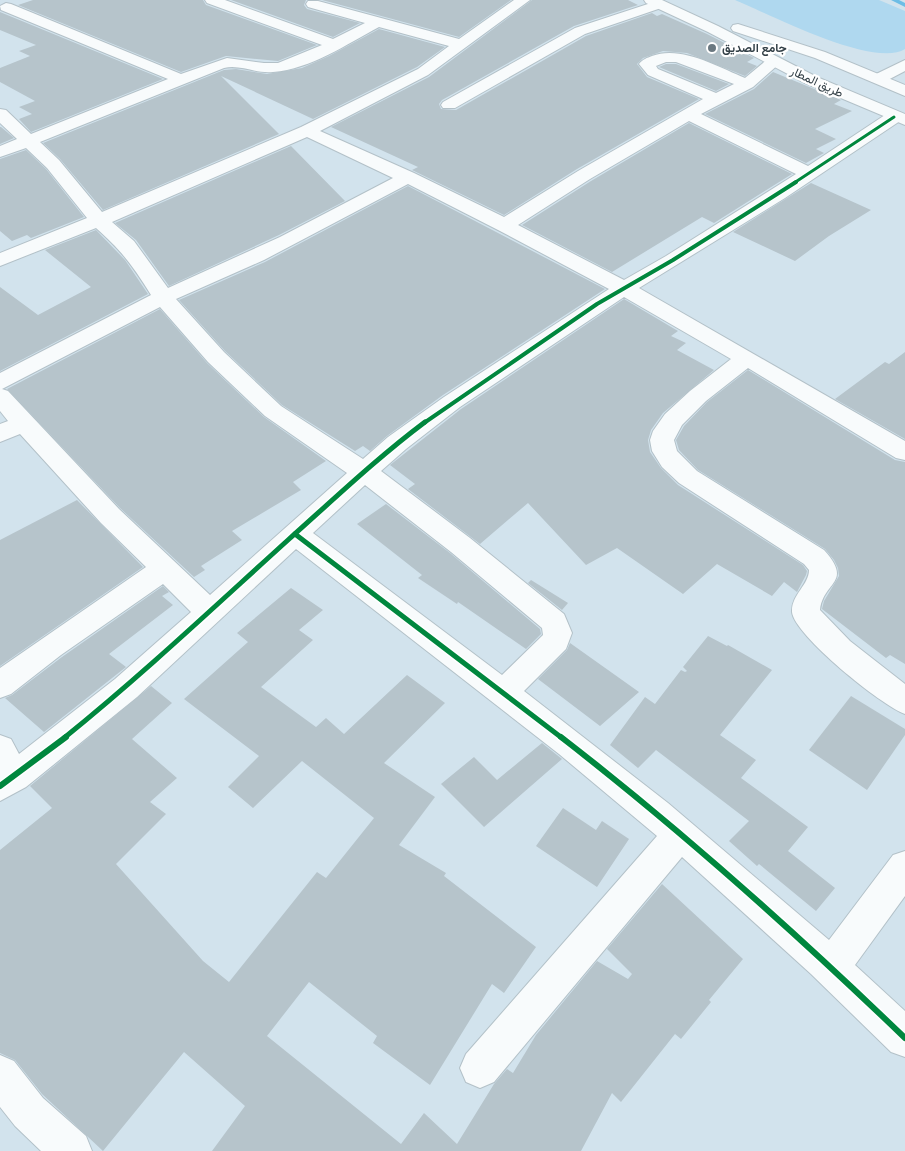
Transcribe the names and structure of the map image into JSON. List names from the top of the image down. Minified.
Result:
{"streets":{"street":["طريق المطار"]},"places":["جامع الصديق"]}
